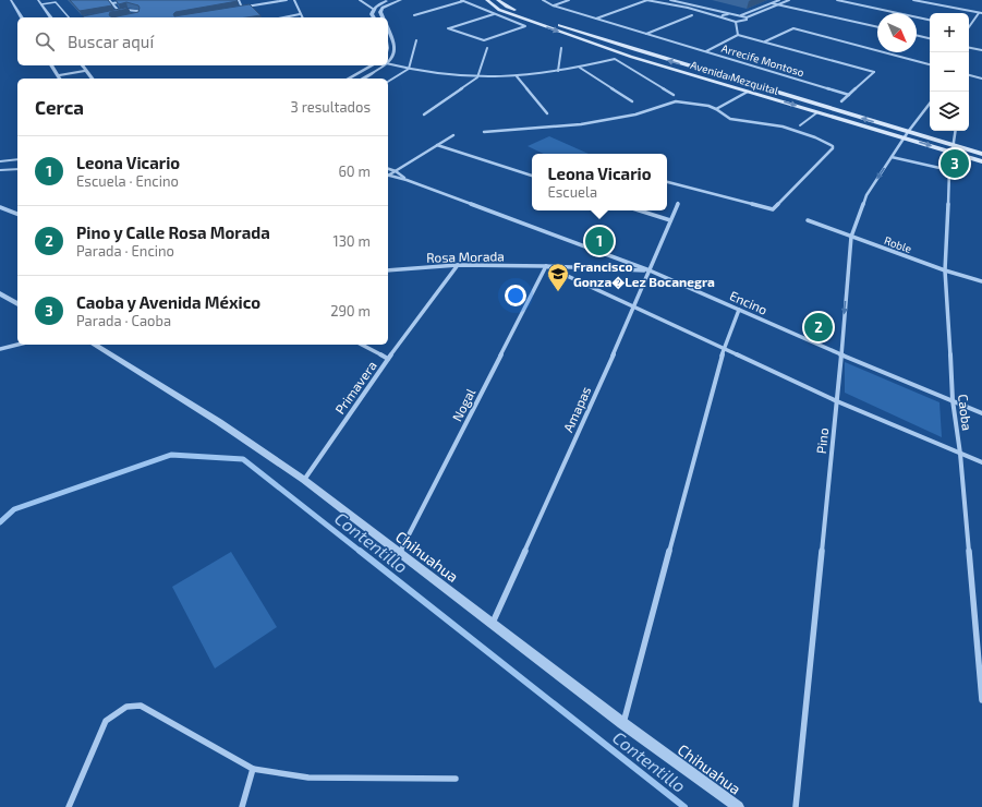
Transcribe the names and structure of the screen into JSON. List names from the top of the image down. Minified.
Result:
{"streets":{"main road":["Avenida Mezquital"],"street":["Arrecife Montoso","Roble","Rosa Morada","Encino","Primavera","Nogal","Amapas","Caoba","Pino","Chihuahua"]},"crossings":[["Avenida Mezquital","Caoba"],["Avenida Mezquital","Pino"],["Roble","Caoba"],["Roble","Pino"],["Rosa Morada","Encino"],["Rosa Morada","Primavera"],["Rosa Morada","Nogal"],["Rosa Morada","Amapas"],["Encino","Amapas"],["Encino","Caoba"],["Encino","Pino"],["Primavera","Chihuahua"],["Nogal","Chihuahua"],["Amapas","Chihuahua"]],"water":["Contentillo"],"places":{"school or university":["Francisco Gonza�Lez Bocanegra"]},"north":"bottom right","page":{"map_buttons":["+","−"],"search":"Buscar aquí","heading":["Cerca","3 resultados"],"list":[{"mark":"1","name":"Leona Vicario","note":"Escuela · Encino","value":"60 m"},{"mark":"2","name":"Pino y Calle Rosa Morada","note":"Parada · Encino","value":"130 m"},{"mark":"3","name":"Caoba y Avenida México","note":"Parada · Caoba","value":"290 m"}],"pins":["3","1","2"],"popup":["Leona Vicario","Escuela"]}}
